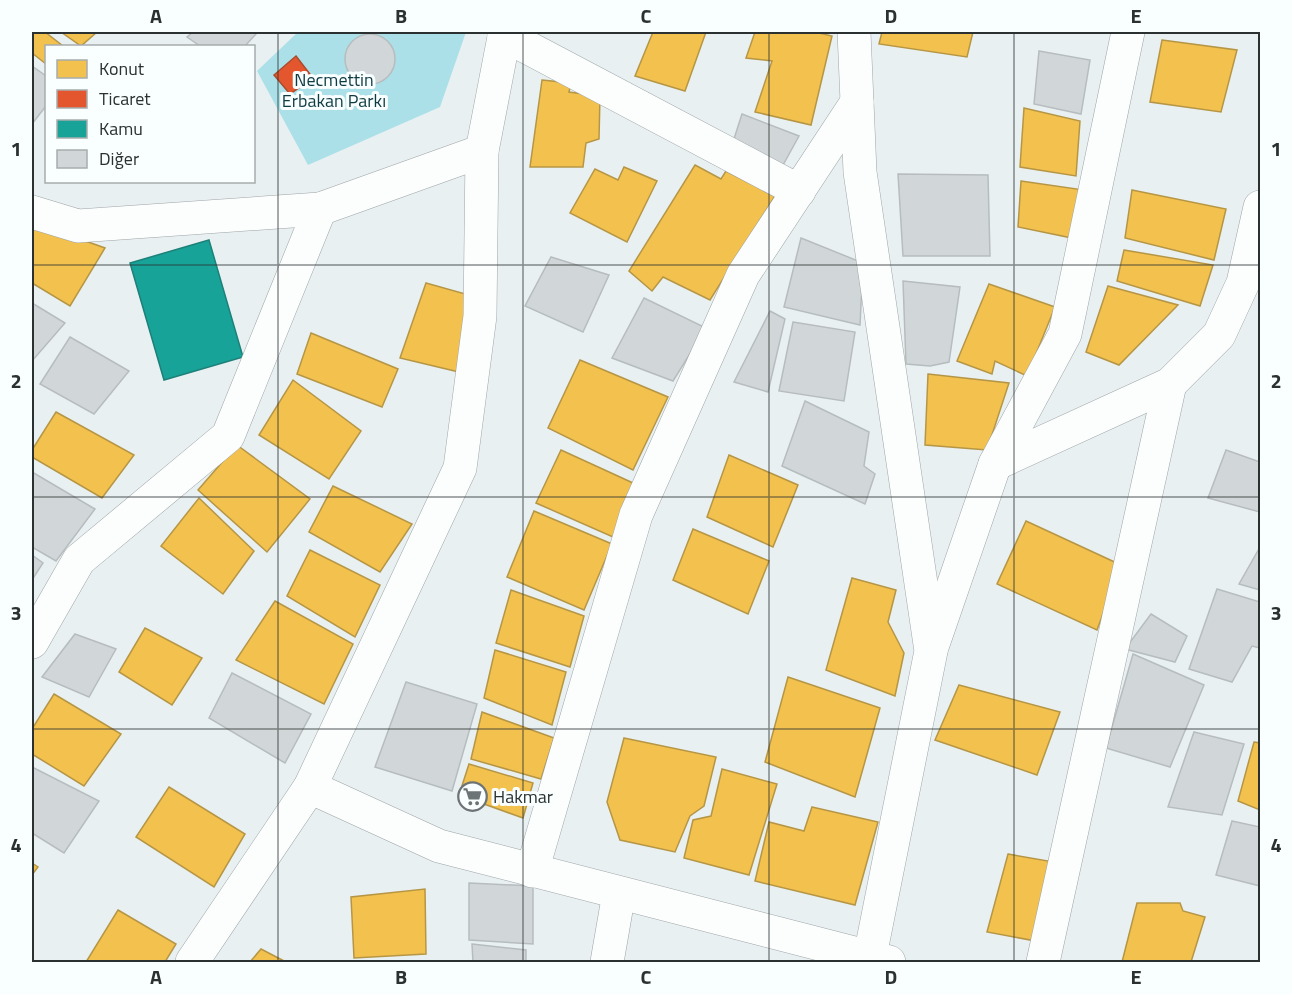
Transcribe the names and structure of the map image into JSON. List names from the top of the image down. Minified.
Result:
{"parks":["Necmettin Erbakan Parkı"],"places":{"supermarket":["Hakmar"]},"legend":["Konut","Ticaret","Kamu","Diğer"],"grid":{"columns":["A","B","C","D","E"],"rows":["1","2","3","4"]}}
